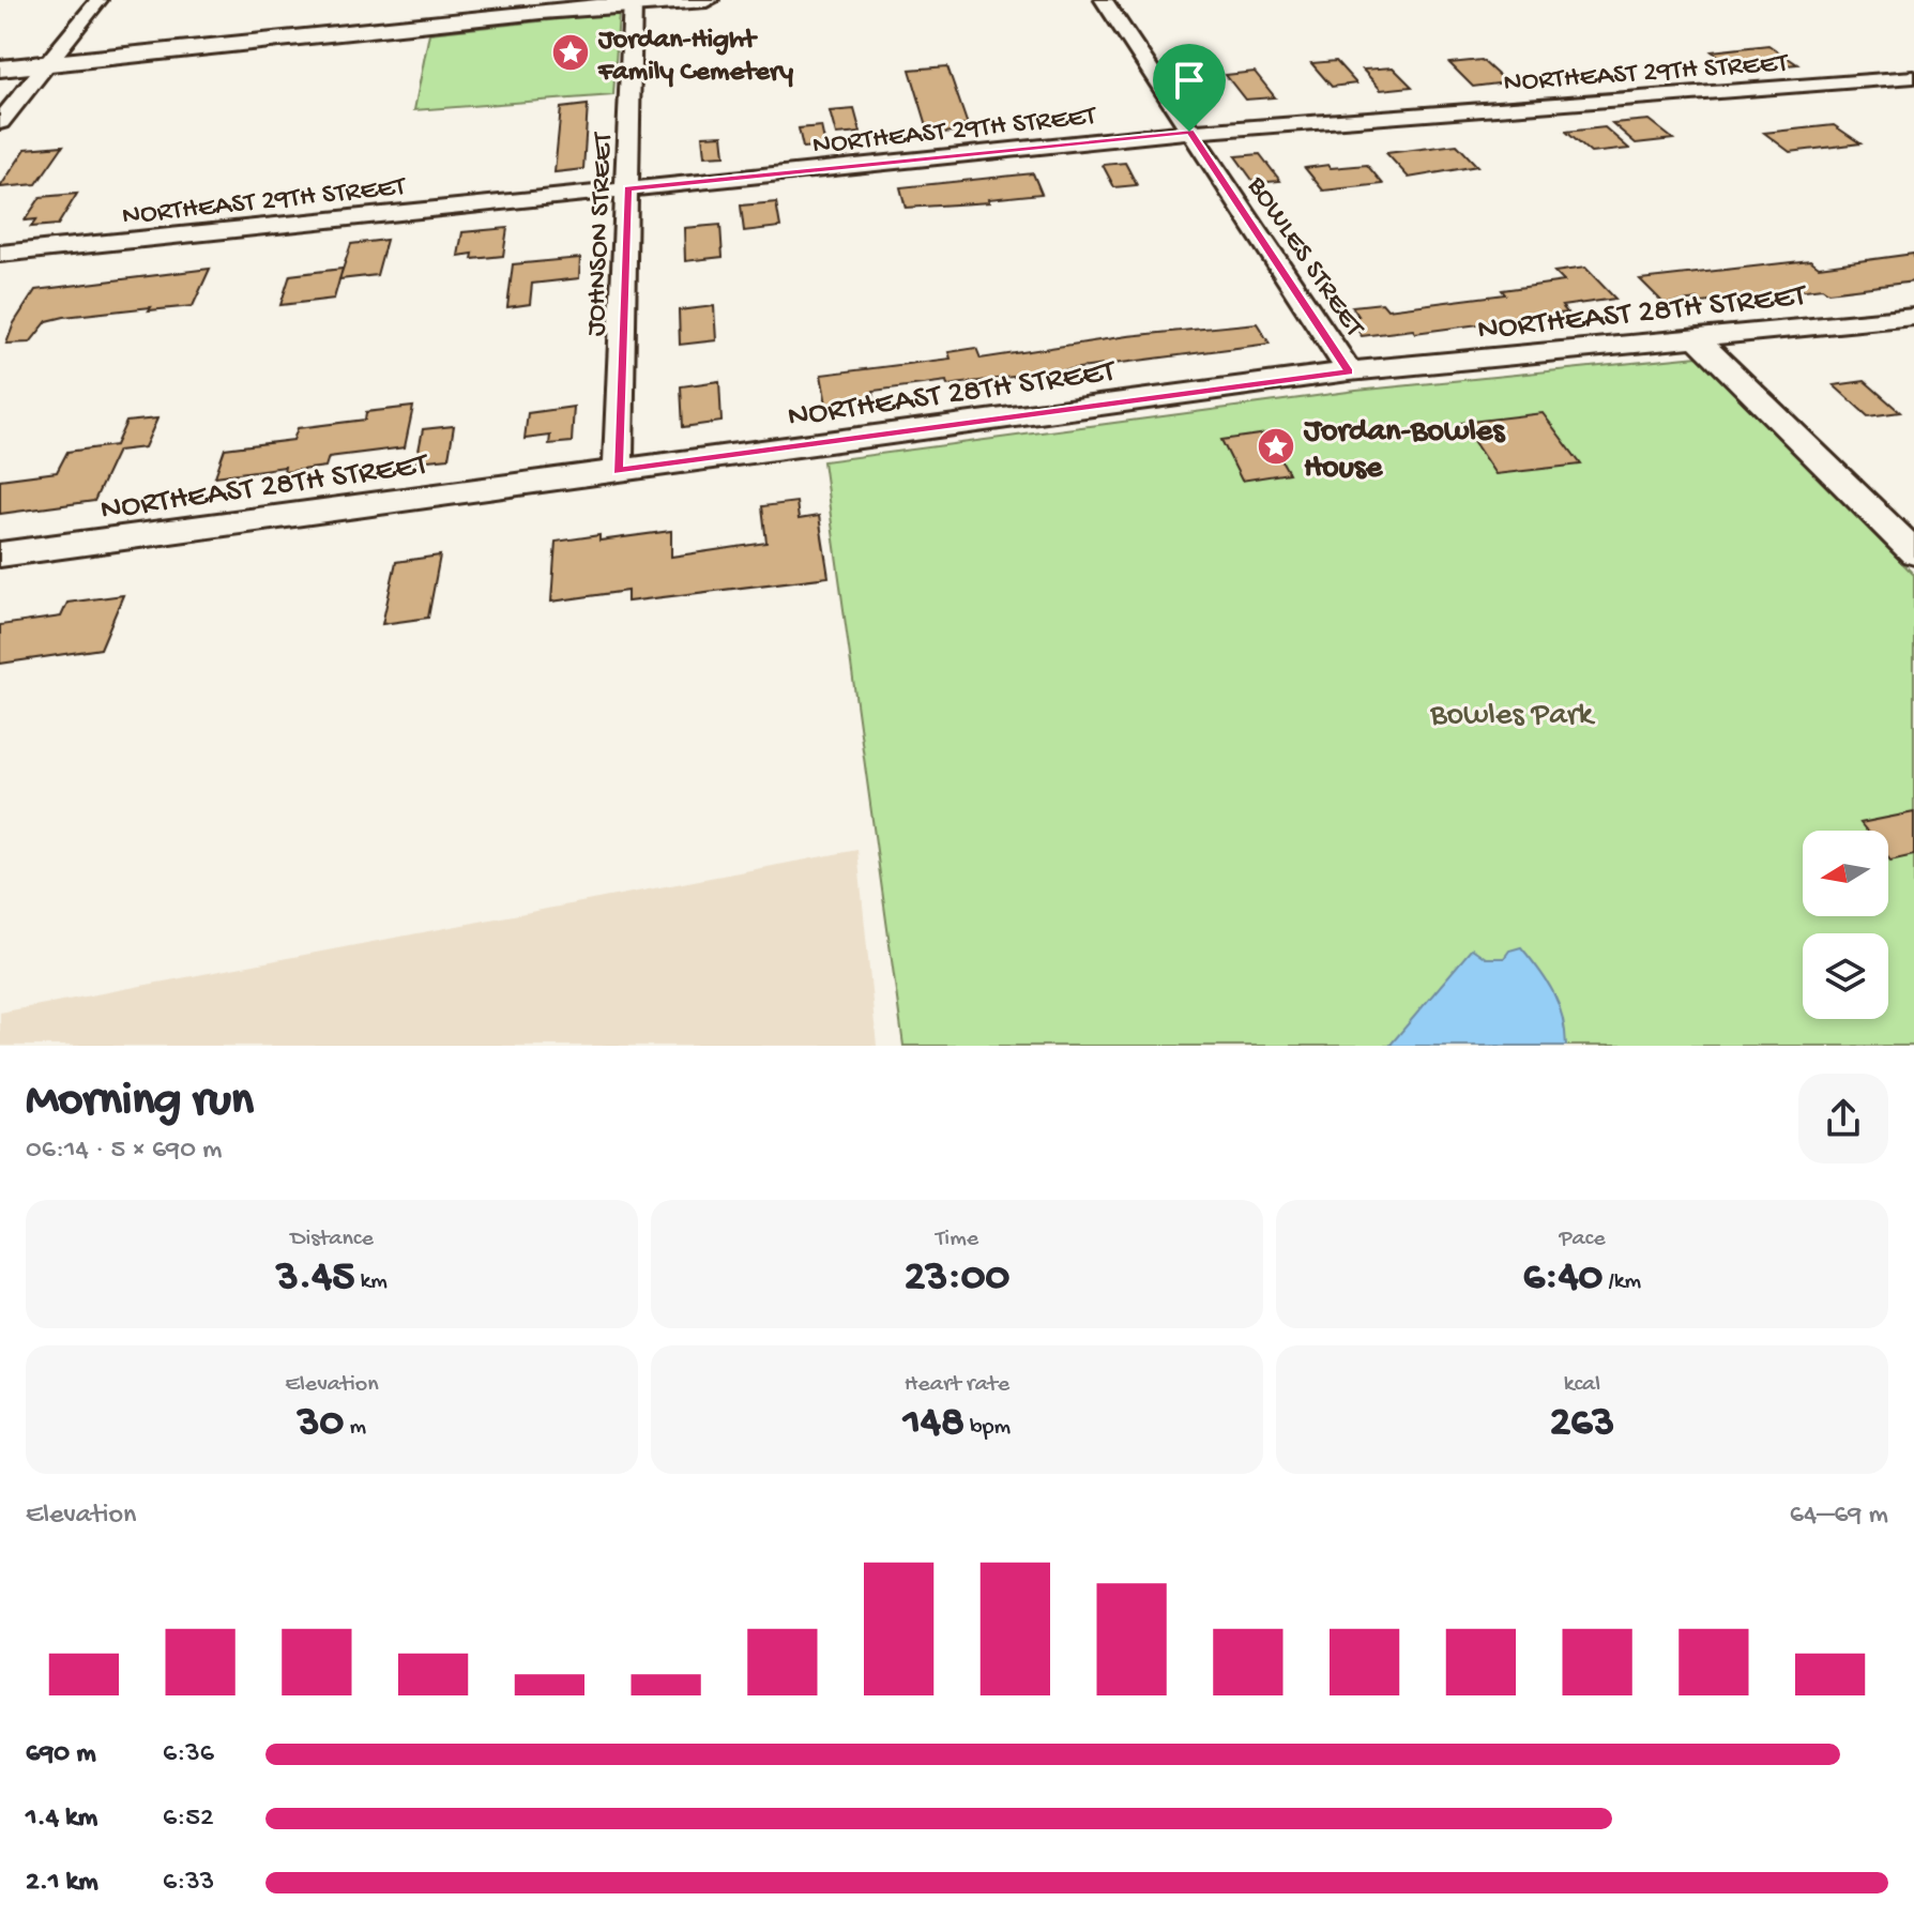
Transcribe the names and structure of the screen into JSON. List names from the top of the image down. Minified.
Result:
{"streets":{"street":["NORTHEAST 29TH STREET","JOHNSON STREET","BOWLES STREET","NORTHEAST 28TH STREET"]},"crossings":[["NORTHEAST 29TH STREET","JOHNSON STREET"],["NORTHEAST 29TH STREET","BOWLES STREET"],["JOHNSON STREET","NORTHEAST 28TH STREET"],["BOWLES STREET","NORTHEAST 28TH STREET"]],"parks":["Bowles Park"],"places":{"place":["Jordan-Hight Family Cemetery","Jordan-Bowles House"]},"north":"left","page":{"heading":["Morning run","06:14 · 5 × 690 m"],"stats":[["Distance","3.45 km"],["Time","23:00"],["Pace","6:40 /km"],["Elevation","30 m"],["Heart rate","148 bpm"],["kcal","263"]],"chart":["Elevation","64–69 m"],"list":[{"name":"690 m","note":"6:36"},{"name":"1.4 km","note":"6:52"},{"name":"2.1 km","note":"6:33"}]}}
